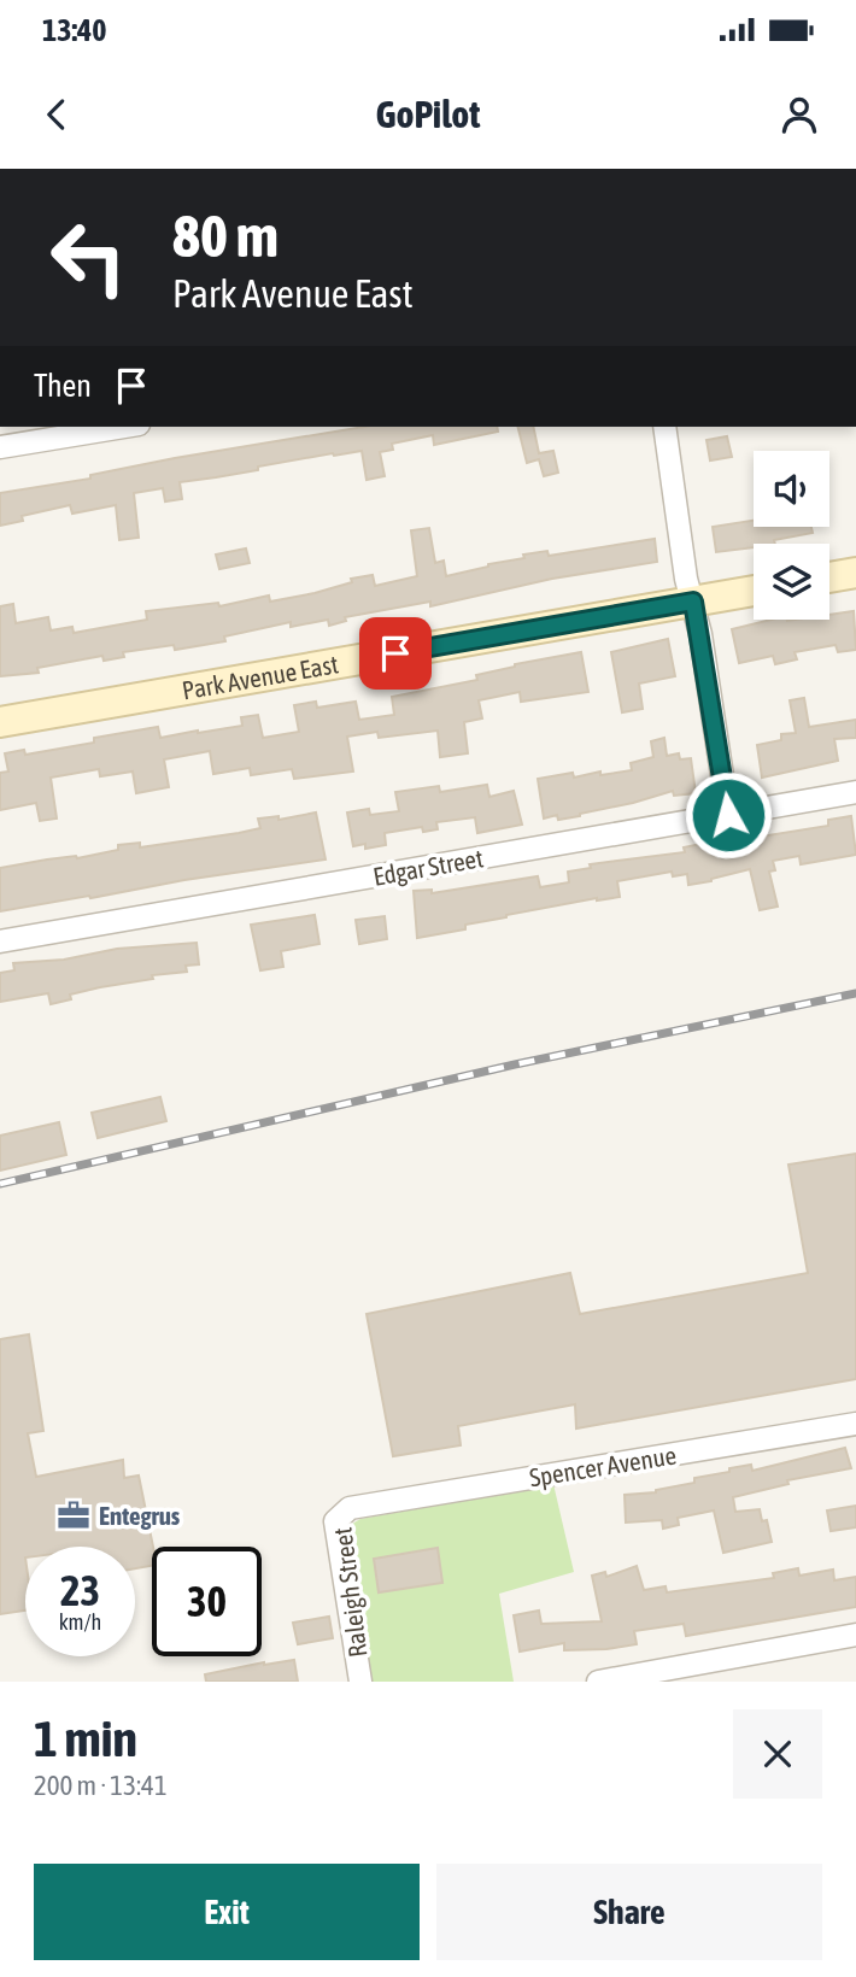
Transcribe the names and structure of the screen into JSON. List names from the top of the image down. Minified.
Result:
{"streets":{"main road":["Park Avenue East"],"street":["Edgar Street","Spencer Avenue","Raleigh Street"]},"crossings":[["Spencer Avenue","Raleigh Street"]],"places":{"office":["Entegrus"]},"page":{"status":"13:40","header":"GoPilot","turn":["80 m","Park Avenue East"],"then":"Then","speed":"23 km/h","limit":"30","heading":["1 min","200 m · 13:41"],"buttons":["Exit","Share"]}}
